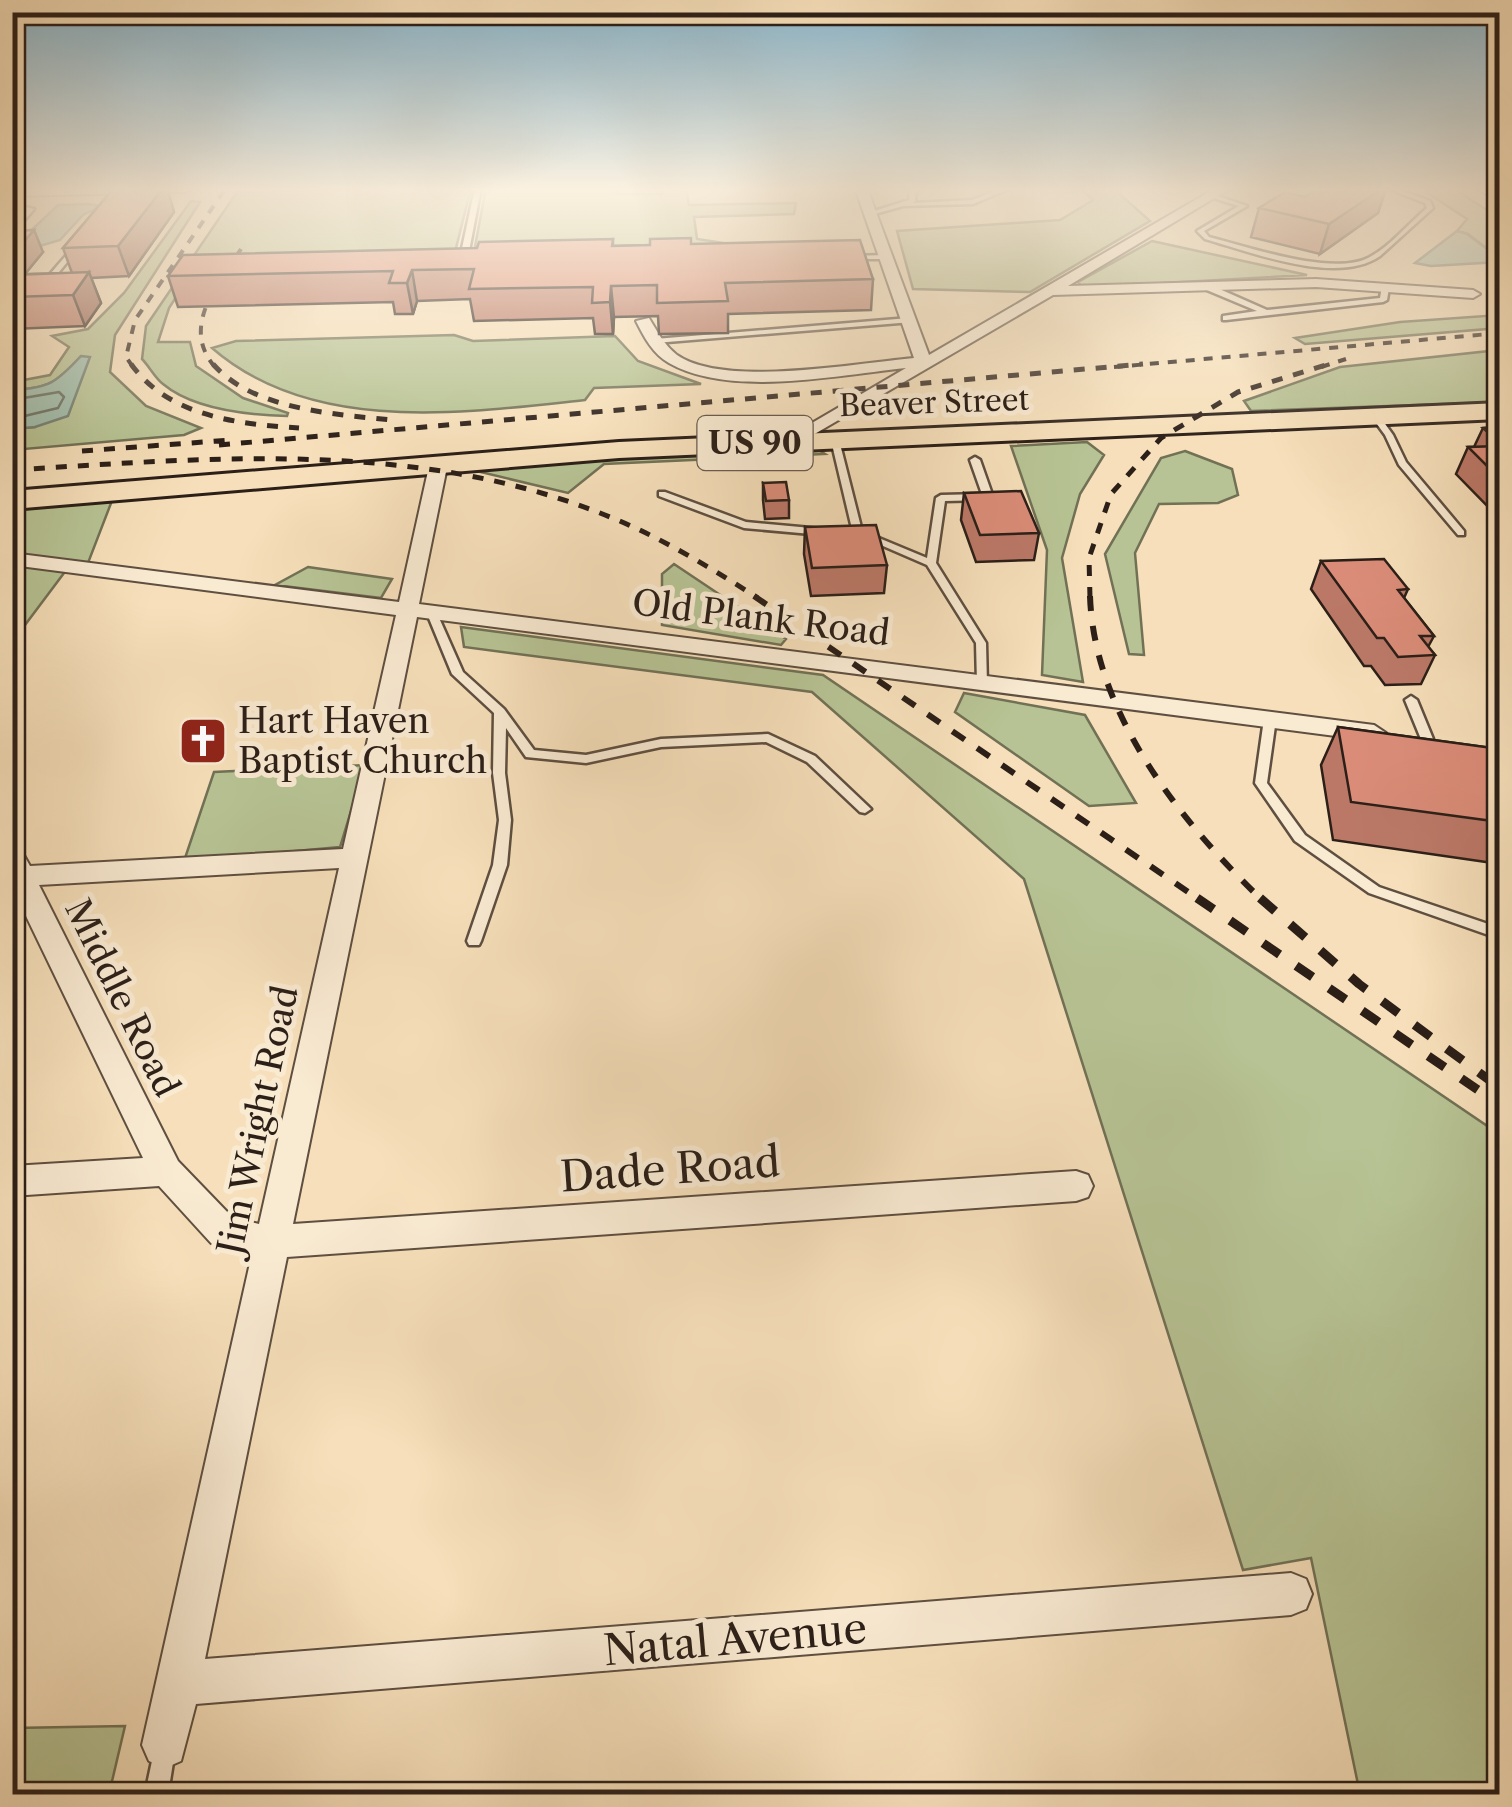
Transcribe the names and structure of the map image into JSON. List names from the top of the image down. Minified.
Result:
{"streets":{"main road":["Beaver Street","US 90"],"street":["Old Plank Road","Middle Road","Jim Wright Road","Dade Road","Natal Avenue"]},"crossings":[["Beaver Street","Jim Wright Road"],["Old Plank Road","Jim Wright Road"],["Middle Road","Jim Wright Road"],["Middle Road","Dade Road"],["Jim Wright Road","Dade Road"],["Jim Wright Road","Natal Avenue"]],"places":{"church":["Hart Haven Baptist Church"]}}
